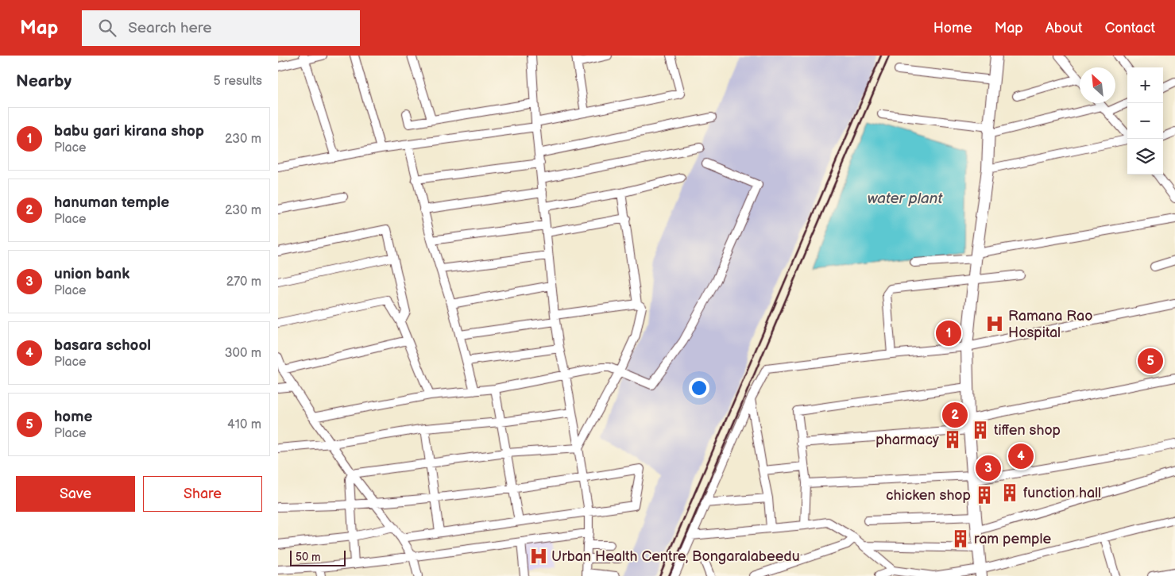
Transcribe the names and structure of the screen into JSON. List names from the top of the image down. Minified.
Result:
{"water":["water plant"],"places":{"hospital":["Ramana Rao Hospital","Urban Health Centre, Bongaralabeedu"],"building":["tiffen shop","pharmacy","function hall","chicken shop","ram pemple"]},"scale_bar":"50 m","north":"top left","page":{"header":"Map","search":"Search here","nav":["Home","Map","About","Contact"],"heading":["Nearby","5 results"],"map_buttons":["+","−"],"list":[{"mark":"1","name":"babu gari kirana shop","note":"Place","value":"230 m"},{"mark":"2","name":"hanuman temple","note":"Place","value":"230 m"},{"mark":"3","name":"union bank","note":"Place","value":"270 m"},{"mark":"4","name":"basara school","note":"Place","value":"300 m"},{"mark":"5","name":"home","note":"Place","value":"410 m"}],"pins":["1","5","2","4","3"],"buttons":["Save","Share"],"scale":"50 m"}}
